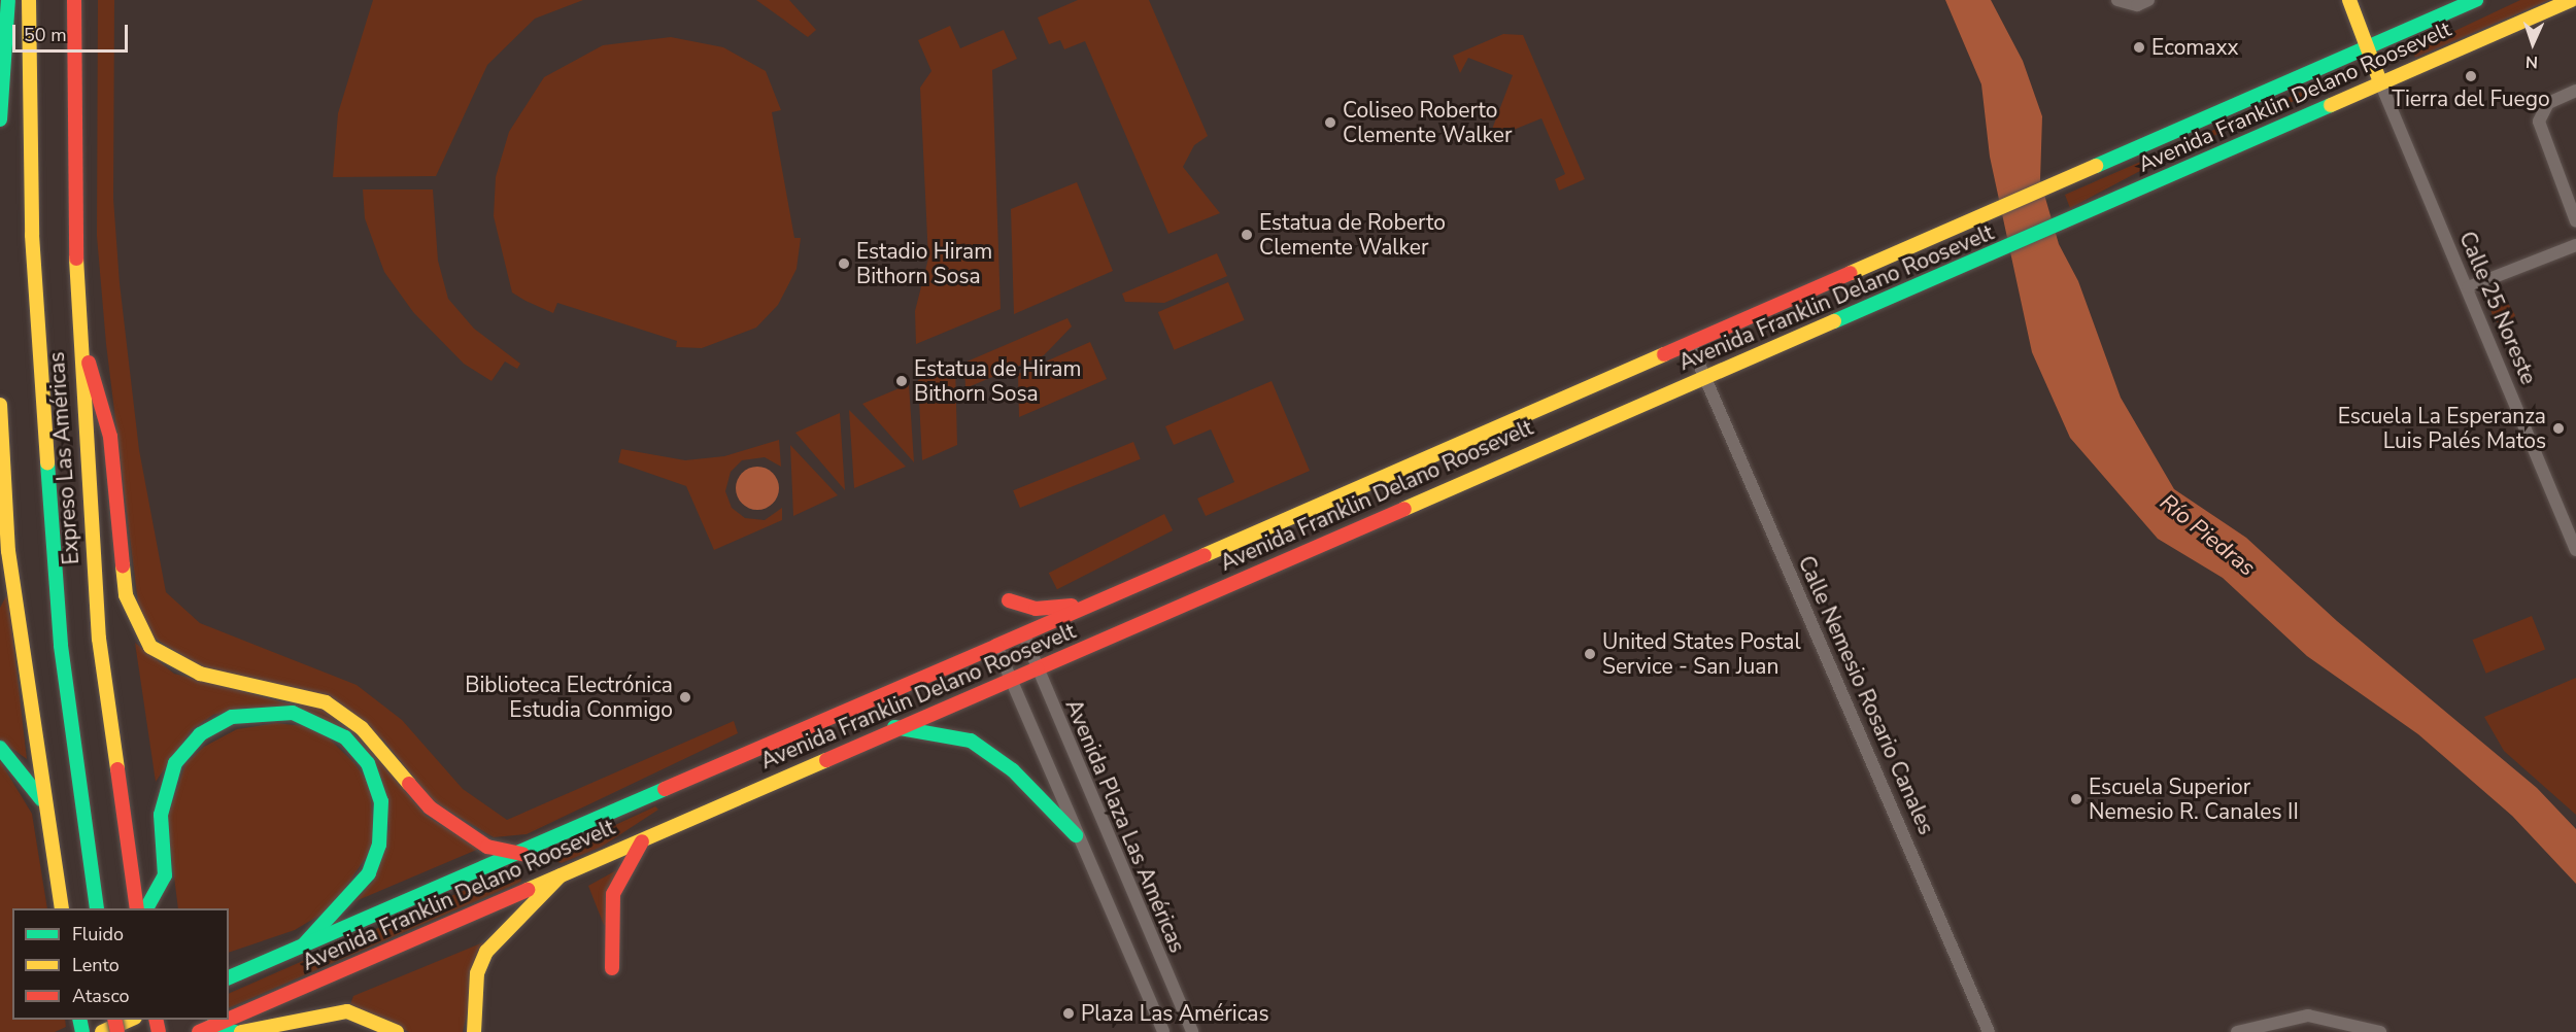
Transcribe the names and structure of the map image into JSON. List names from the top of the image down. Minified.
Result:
{"streets":{"main road":["Avenida Franklin Delano Roosevelt","Expreso Las Américas"],"street":["Calle 25 Noreste","Calle Nemesio Rosario Canales","Avenida Plaza Las Américas"]},"crossings":[["Avenida Franklin Delano Roosevelt","Calle 25 Noreste"],["Avenida Franklin Delano Roosevelt","Calle Nemesio Rosario Canales"],["Avenida Franklin Delano Roosevelt","Avenida Plaza Las Américas"]],"water":["Río Piedras"],"places":["Ecomaxx","Tierra del Fuego","Coliseo Roberto Clemente Walker","Estatua de Roberto Clemente Walker","Estadio Hiram Bithorn Sosa","Estatua de Hiram Bithorn Sosa","Escuela La Esperanza Luis Palés Matos","United States Postal Service - San Juan","Biblioteca Electrónica Estudia Conmigo","Escuela Superior Nemesio R. Canales II","Plaza Las Américas"],"legend":["Fluido","Lento","Atasco"],"scale_bar":"50 m","north":"bottom"}
